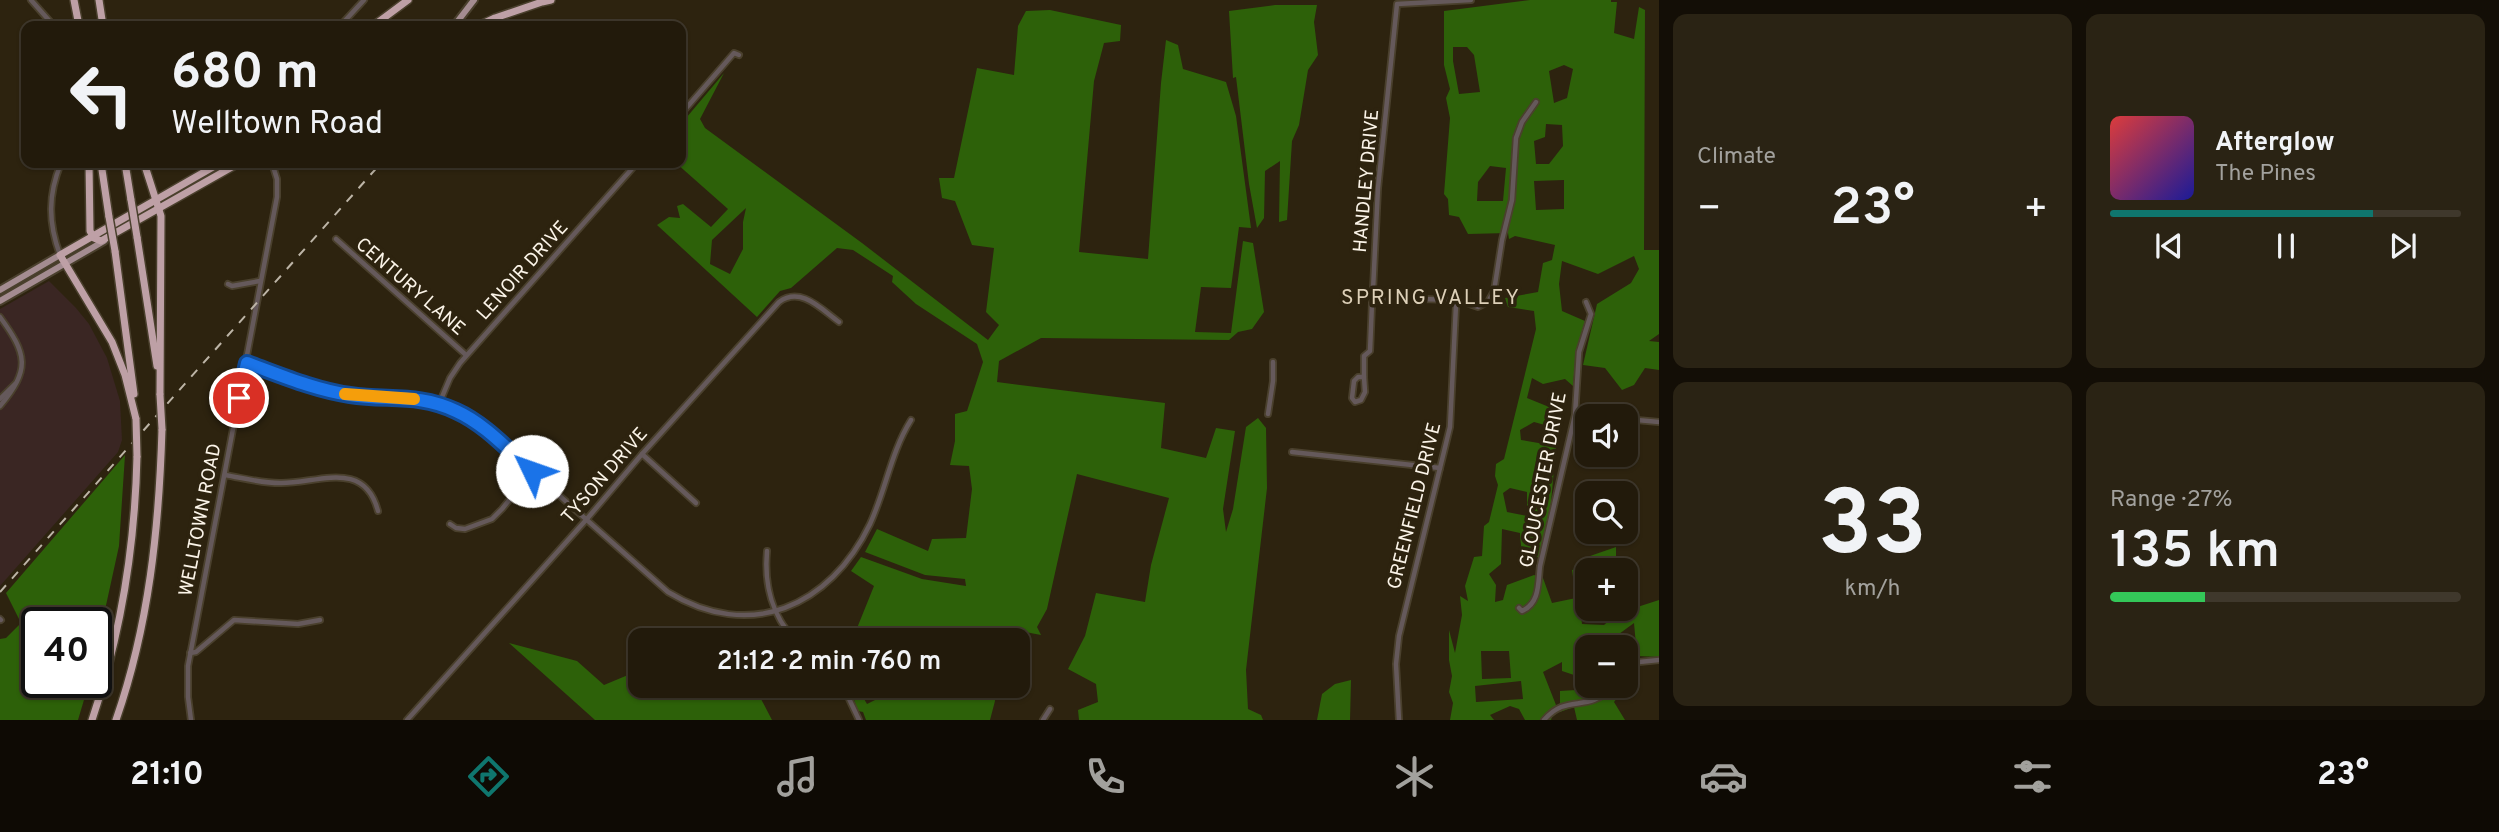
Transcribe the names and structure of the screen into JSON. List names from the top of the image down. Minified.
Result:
{"streets":{"street":["HANDLEY DRIVE","LENOIR DRIVE","CENTURY LANE","TYSON DRIVE","GLOUCESTER DRIVE","GREENFIELD DRIVE","WELLTOWN ROAD"]},"crossings":[["LENOIR DRIVE","CENTURY LANE"]],"districts":["SPRING VALLEY"],"page":{"tile":["Climate",["33","km/h"],["Range · 27%","135 km"]],"turn":["680 m","Welltown Road"],"song":["Afterglow","The Pines"],"heat":["−","23°","+"],"map_buttons":["+","−"],"limit":"40","trip":"21:12 · 2 min · 760 m","tabs":["21:10","23°"]}}
